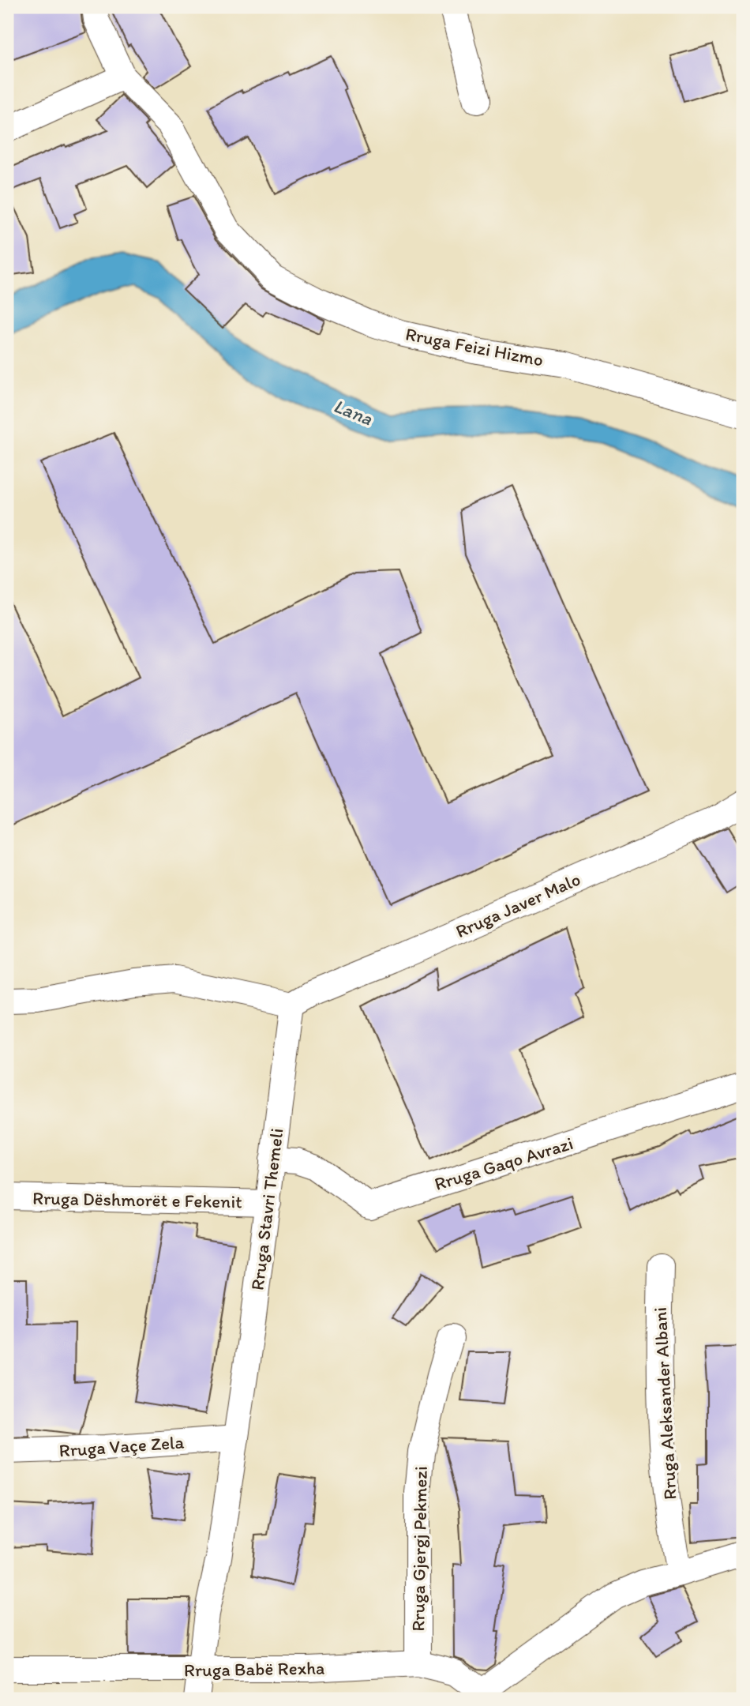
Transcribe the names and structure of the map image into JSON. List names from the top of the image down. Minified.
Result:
{"streets":{"street":["Rruga Feizi Hizmo","Rruga Javer Malo","Rruga Gaqo Avrazi","Rruga Dëshmorët e Fekenit","Rruga Stavri Themeli","Rruga Aleksander Albani","Rruga Vaçe Zela","Rruga Gjergj Pekmezi","Rruga Babë Rexha"]},"crossings":[["Rruga Javer Malo","Rruga Stavri Themeli"],["Rruga Gaqo Avrazi","Rruga Stavri Themeli"],["Rruga Dëshmorët e Fekenit","Rruga Stavri Themeli"],["Rruga Stavri Themeli","Rruga Vaçe Zela"],["Rruga Stavri Themeli","Rruga Babë Rexha"],["Rruga Gjergj Pekmezi","Rruga Babë Rexha"]],"water":["Lana"]}
